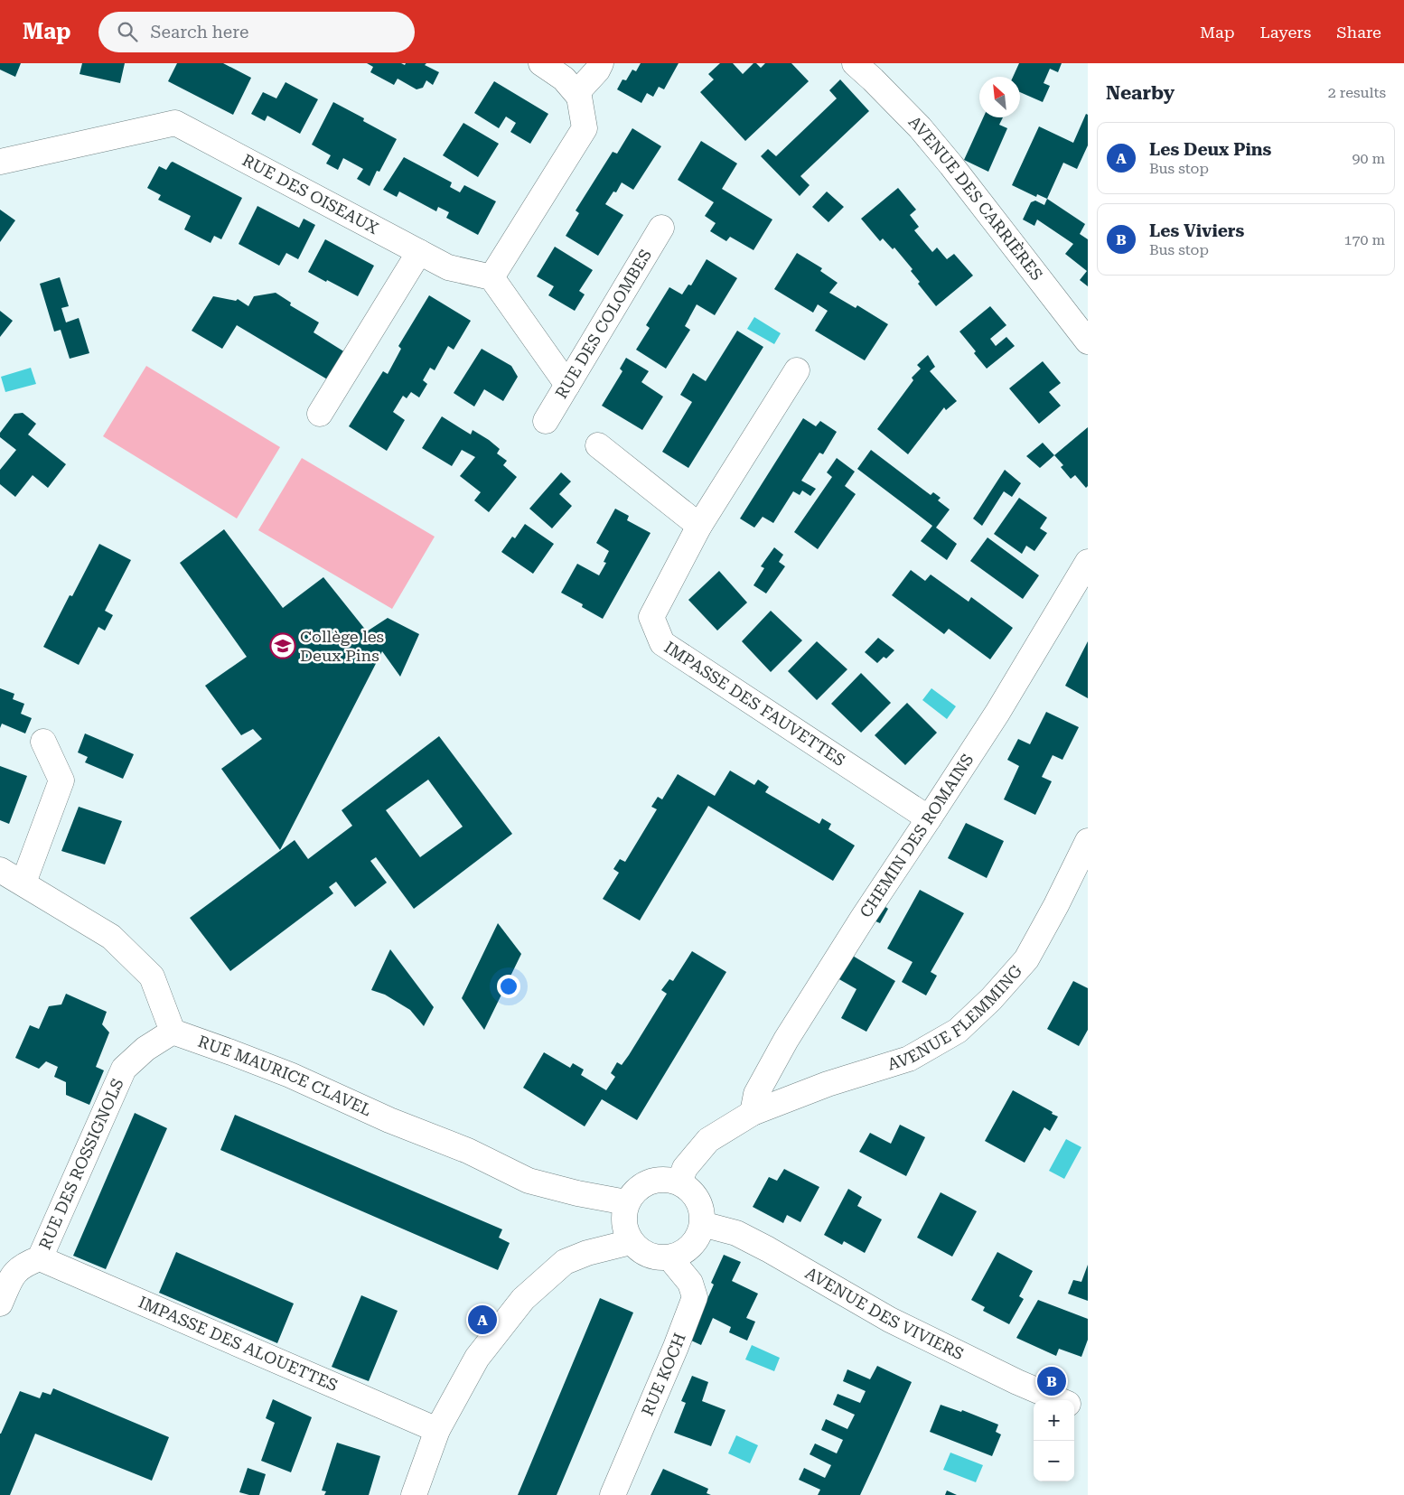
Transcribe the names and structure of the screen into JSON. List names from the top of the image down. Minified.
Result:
{"streets":{"street":["RUE DES OISEAUX","AVENUE DES CARRIÈRES","RUE DES COLOMBES","IMPASSE DES FAUVETTES","CHEMIN DES ROMAINS","AVENUE FLEMMING","RUE MAURICE CLAVEL","RUE DES ROSSIGNOLS","AVENUE DES VIVIERS","IMPASSE DES ALOUETTES","RUE KOCH"]},"crossings":[["IMPASSE DES FAUVETTES","CHEMIN DES ROMAINS"],["CHEMIN DES ROMAINS","AVENUE FLEMMING"],["AVENUE FLEMMING","RUE MAURICE CLAVEL"],["AVENUE FLEMMING","AVENUE DES VIVIERS"],["AVENUE FLEMMING","RUE KOCH"],["RUE MAURICE CLAVEL","RUE DES ROSSIGNOLS"],["RUE MAURICE CLAVEL","AVENUE DES VIVIERS"],["RUE MAURICE CLAVEL","RUE KOCH"],["RUE DES ROSSIGNOLS","IMPASSE DES ALOUETTES"],["AVENUE DES VIVIERS","RUE KOCH"]],"places":{"school or university":["Collège les Deux Pins"]},"north":"top left","page":{"header":"Map","search":"Search here","nav":["Map","Layers","Share"],"heading":["Nearby","2 results"],"list":[{"mark":"A","name":"Les Deux Pins","note":"Bus stop","value":"90 m"},{"mark":"B","name":"Les Viviers","note":"Bus stop","value":"170 m"}],"pins":["A","B"],"map_buttons":["+","−"]}}
